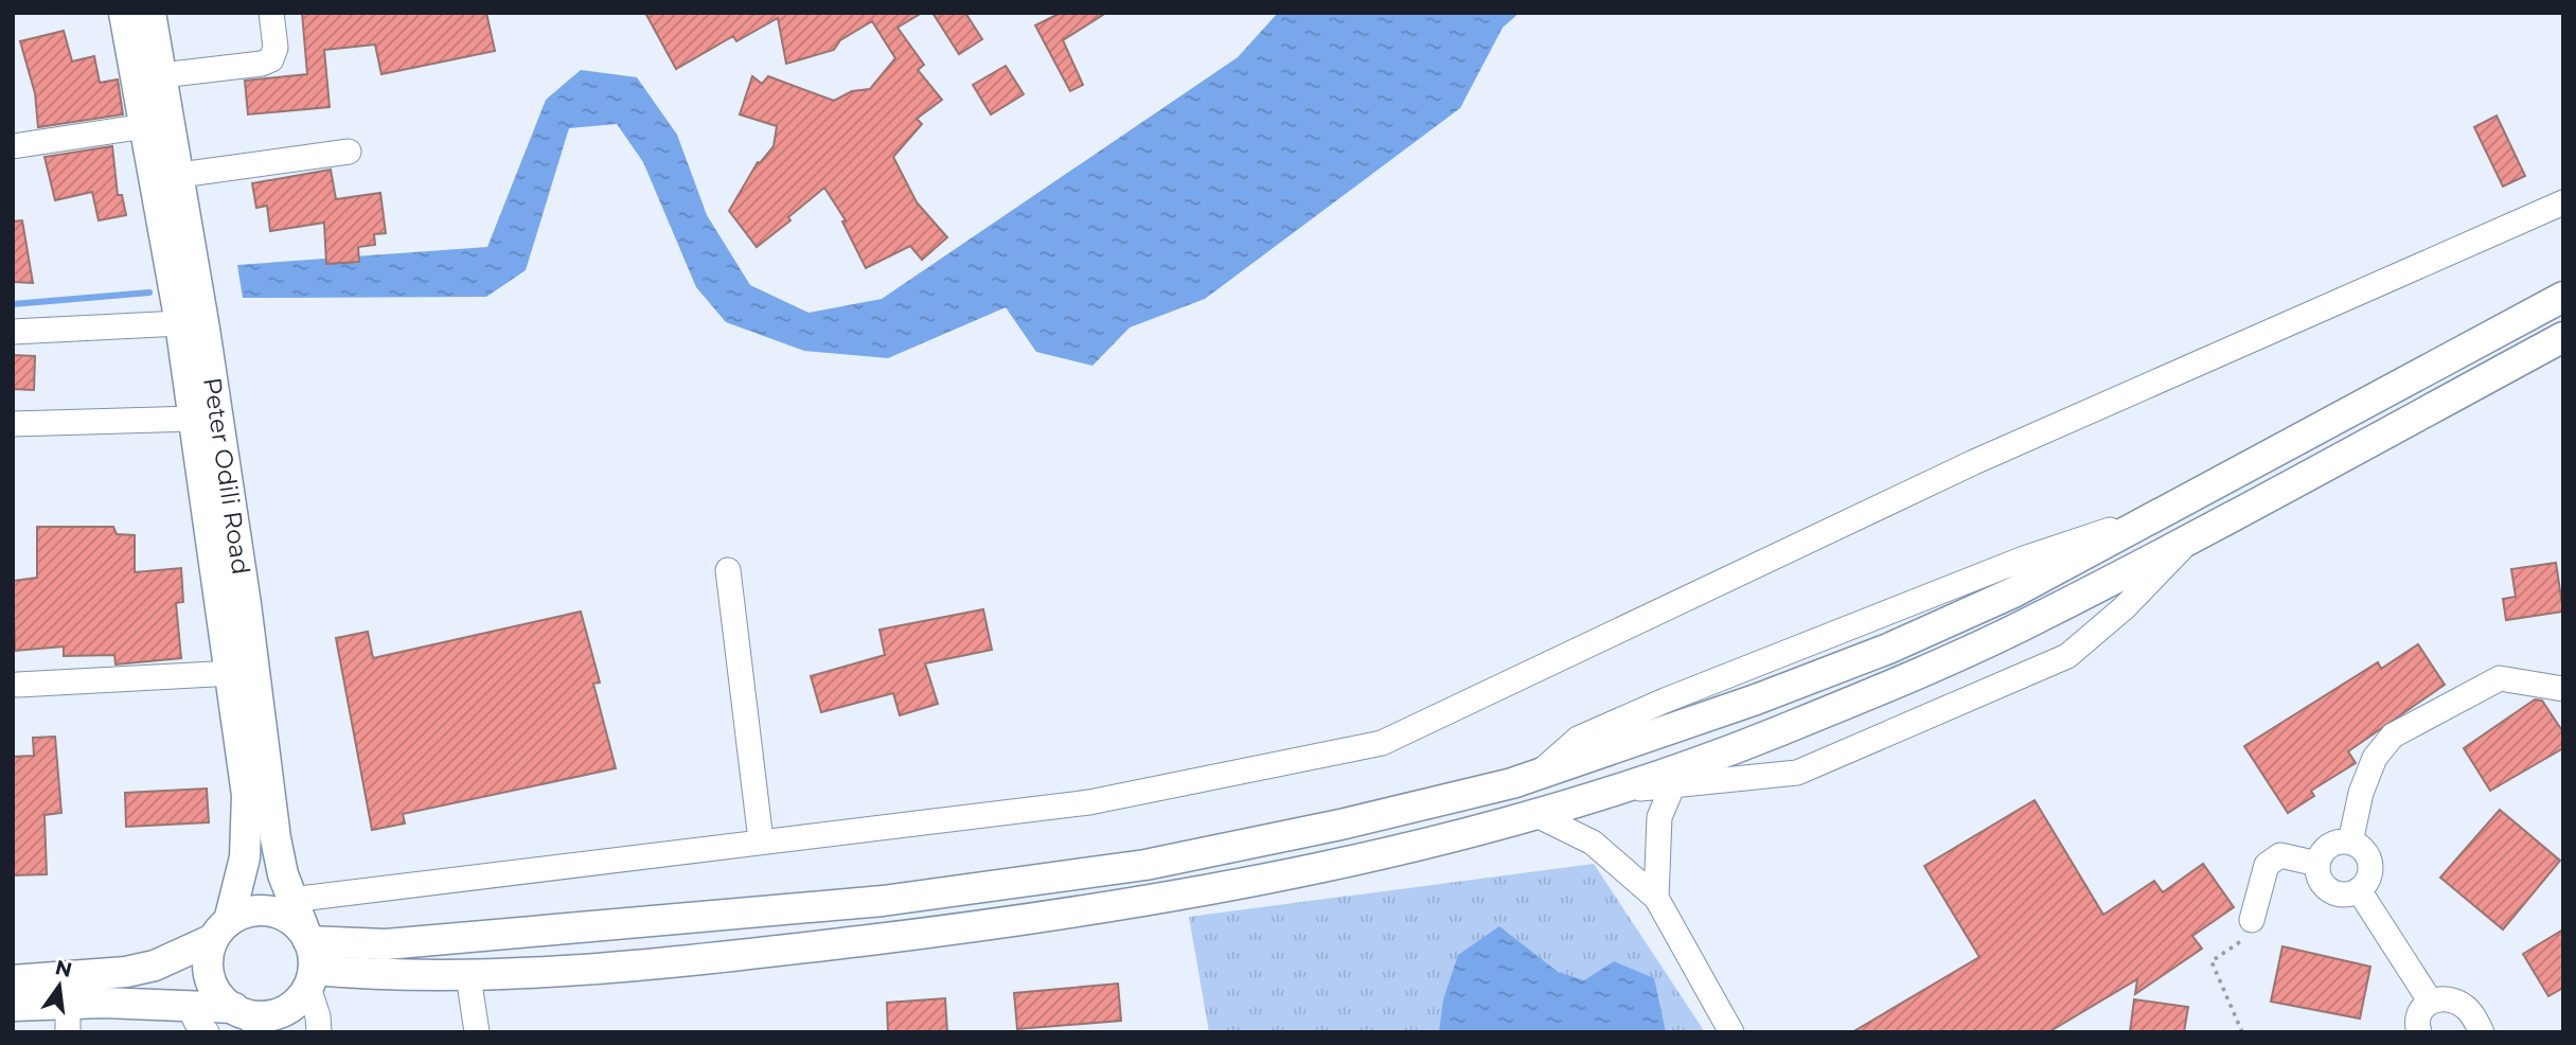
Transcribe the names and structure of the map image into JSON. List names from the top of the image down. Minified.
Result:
{"streets":{"main road":["Peter Odili Road"]},"north":"top"}
